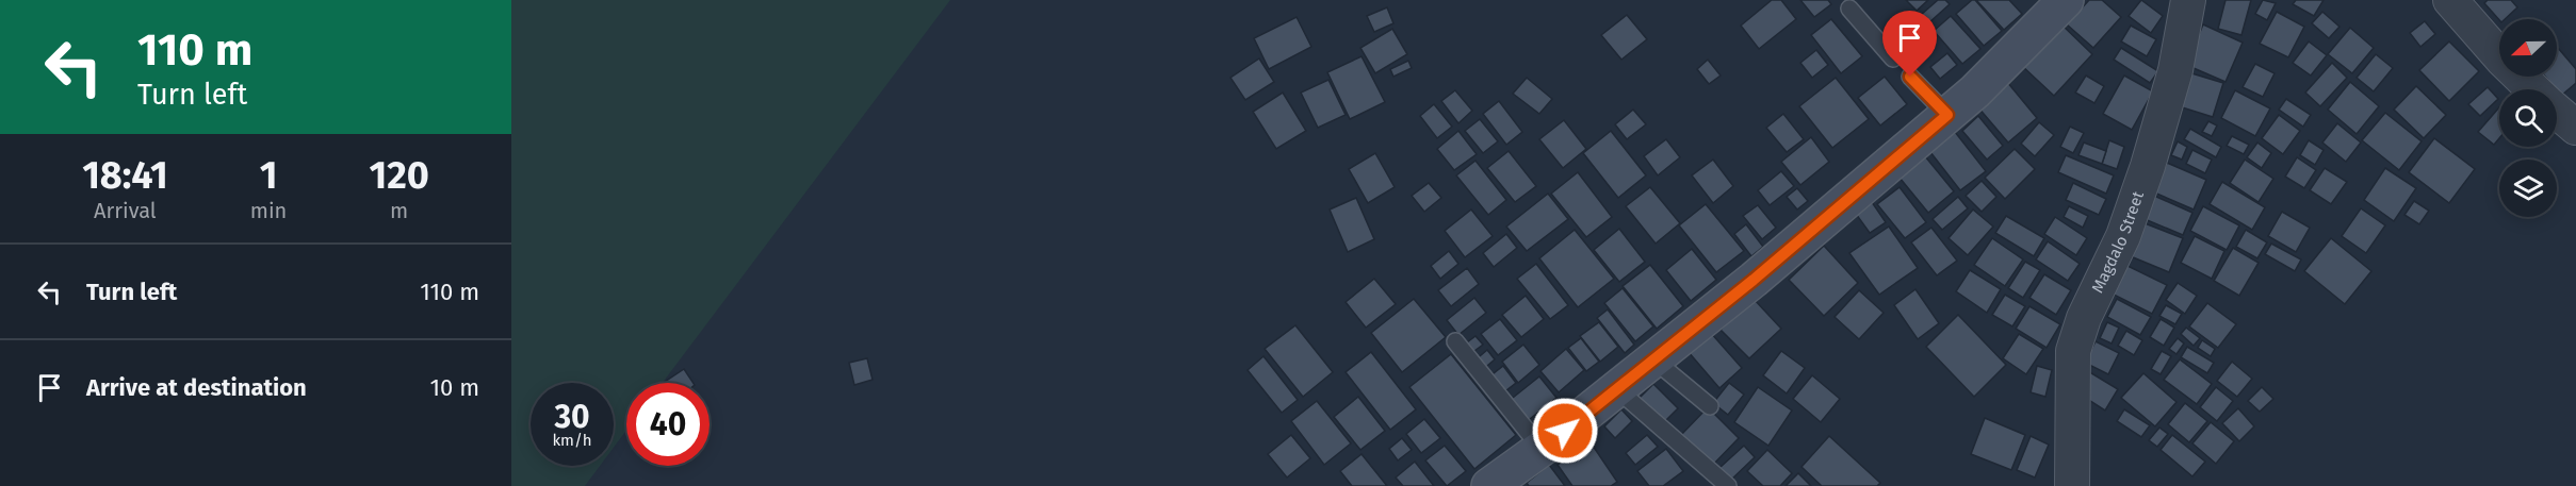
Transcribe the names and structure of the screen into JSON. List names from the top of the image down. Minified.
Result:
{"streets":{"street":["Magdalo Street"]},"north":"left","page":{"turn":["110 m","Turn left"],"eta":["18:41","Arrival","1","min","120","m"],"list":[{"name":"Turn left","value":"110 m"},{"name":"Arrive at destination","value":"10 m"}],"speed":"30 km/h","limit":"40"}}
